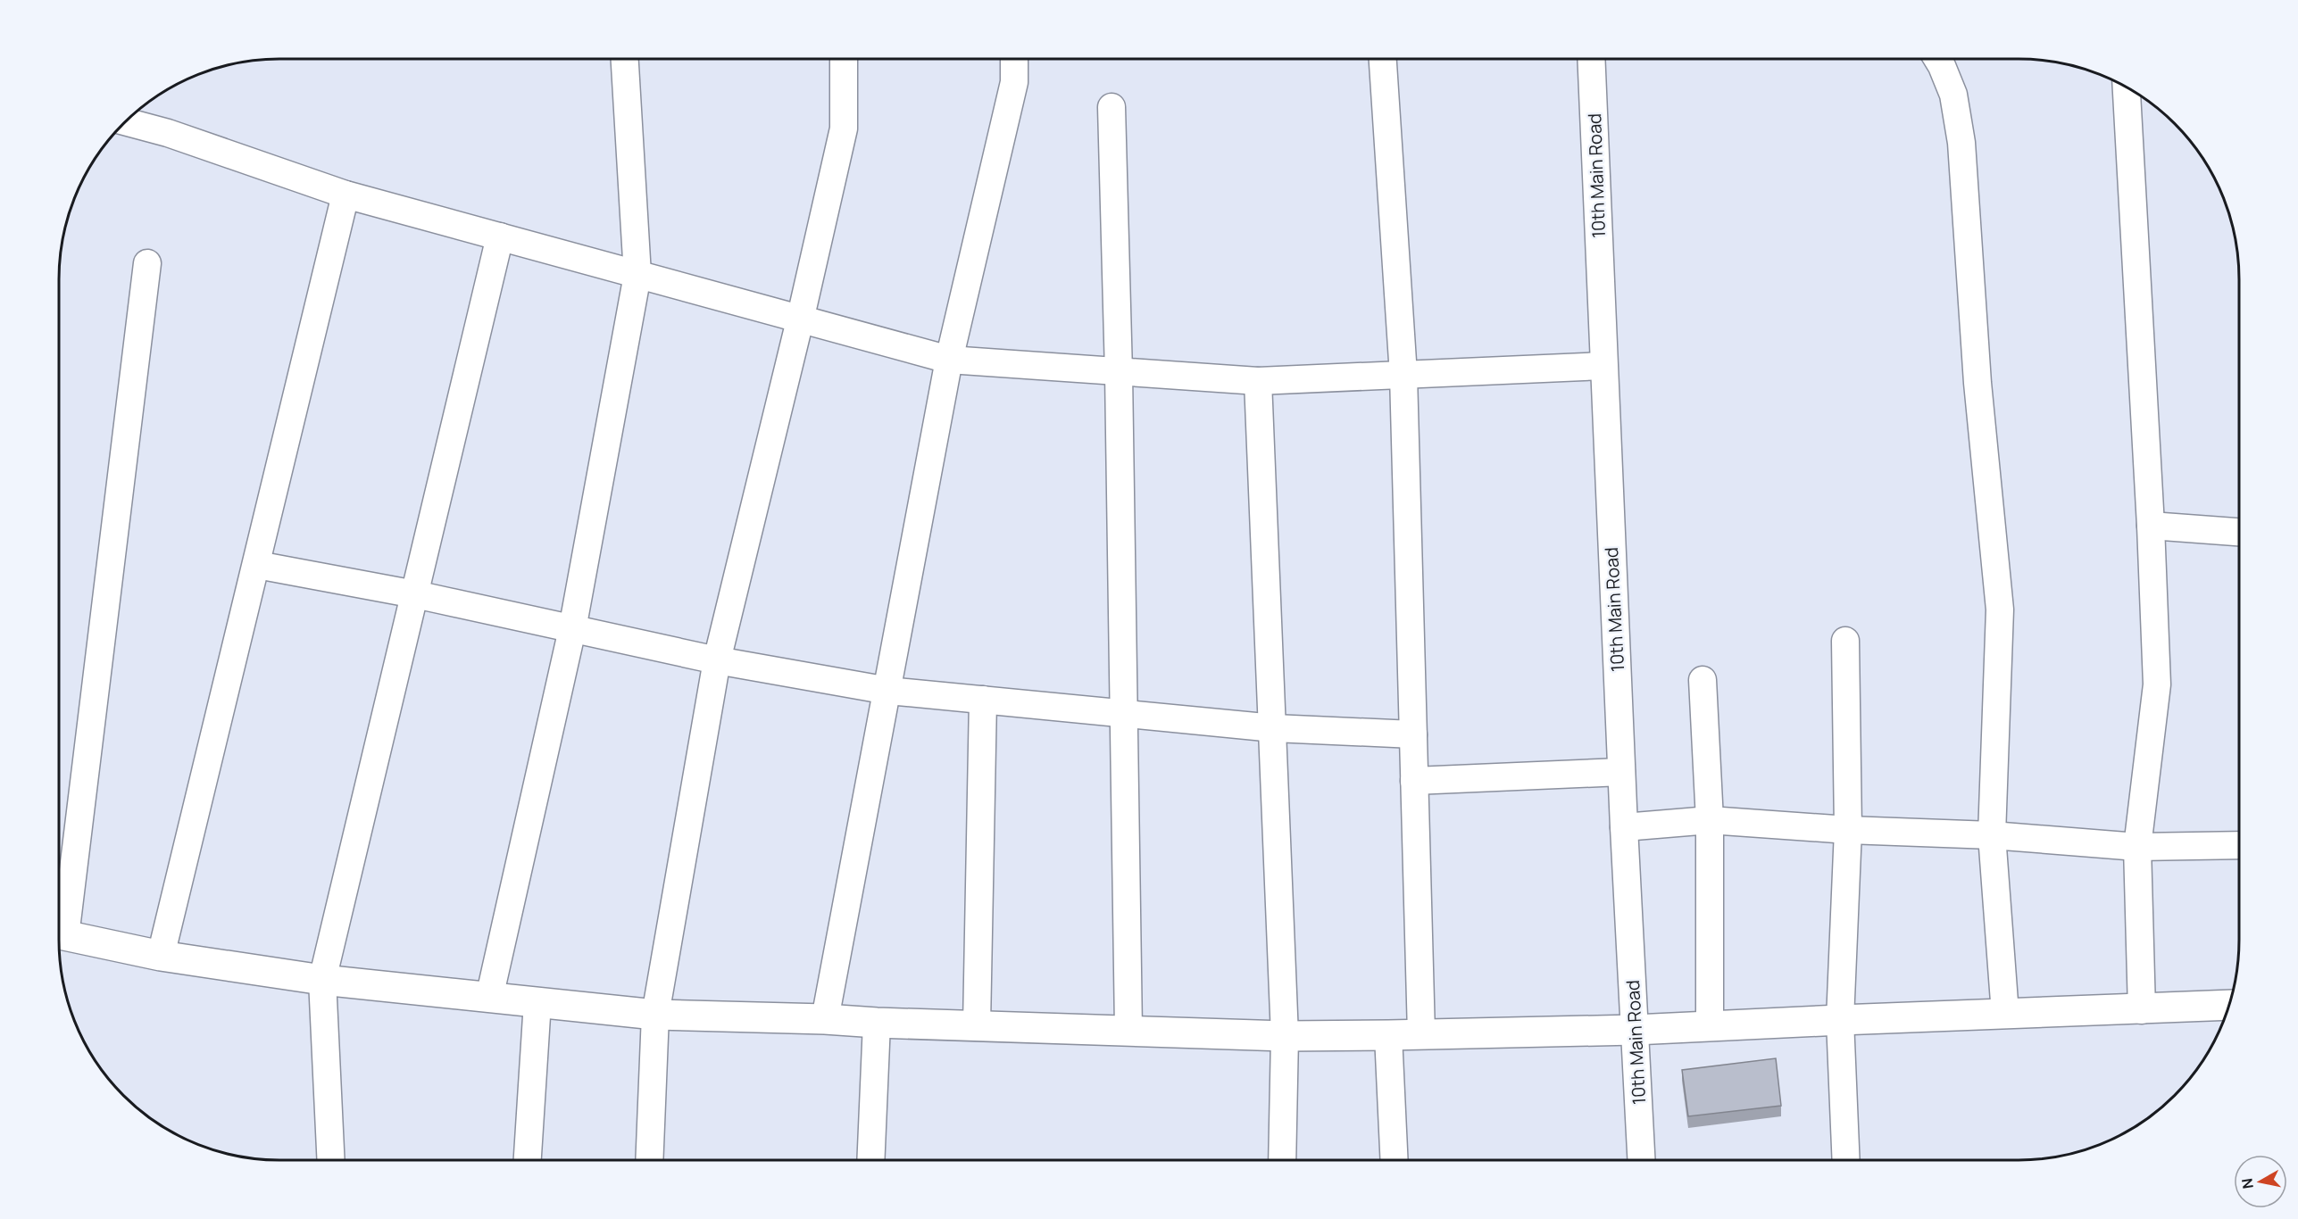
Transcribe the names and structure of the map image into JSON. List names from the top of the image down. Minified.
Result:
{"streets":{"street":["10th Main Road"]},"north":"left"}
